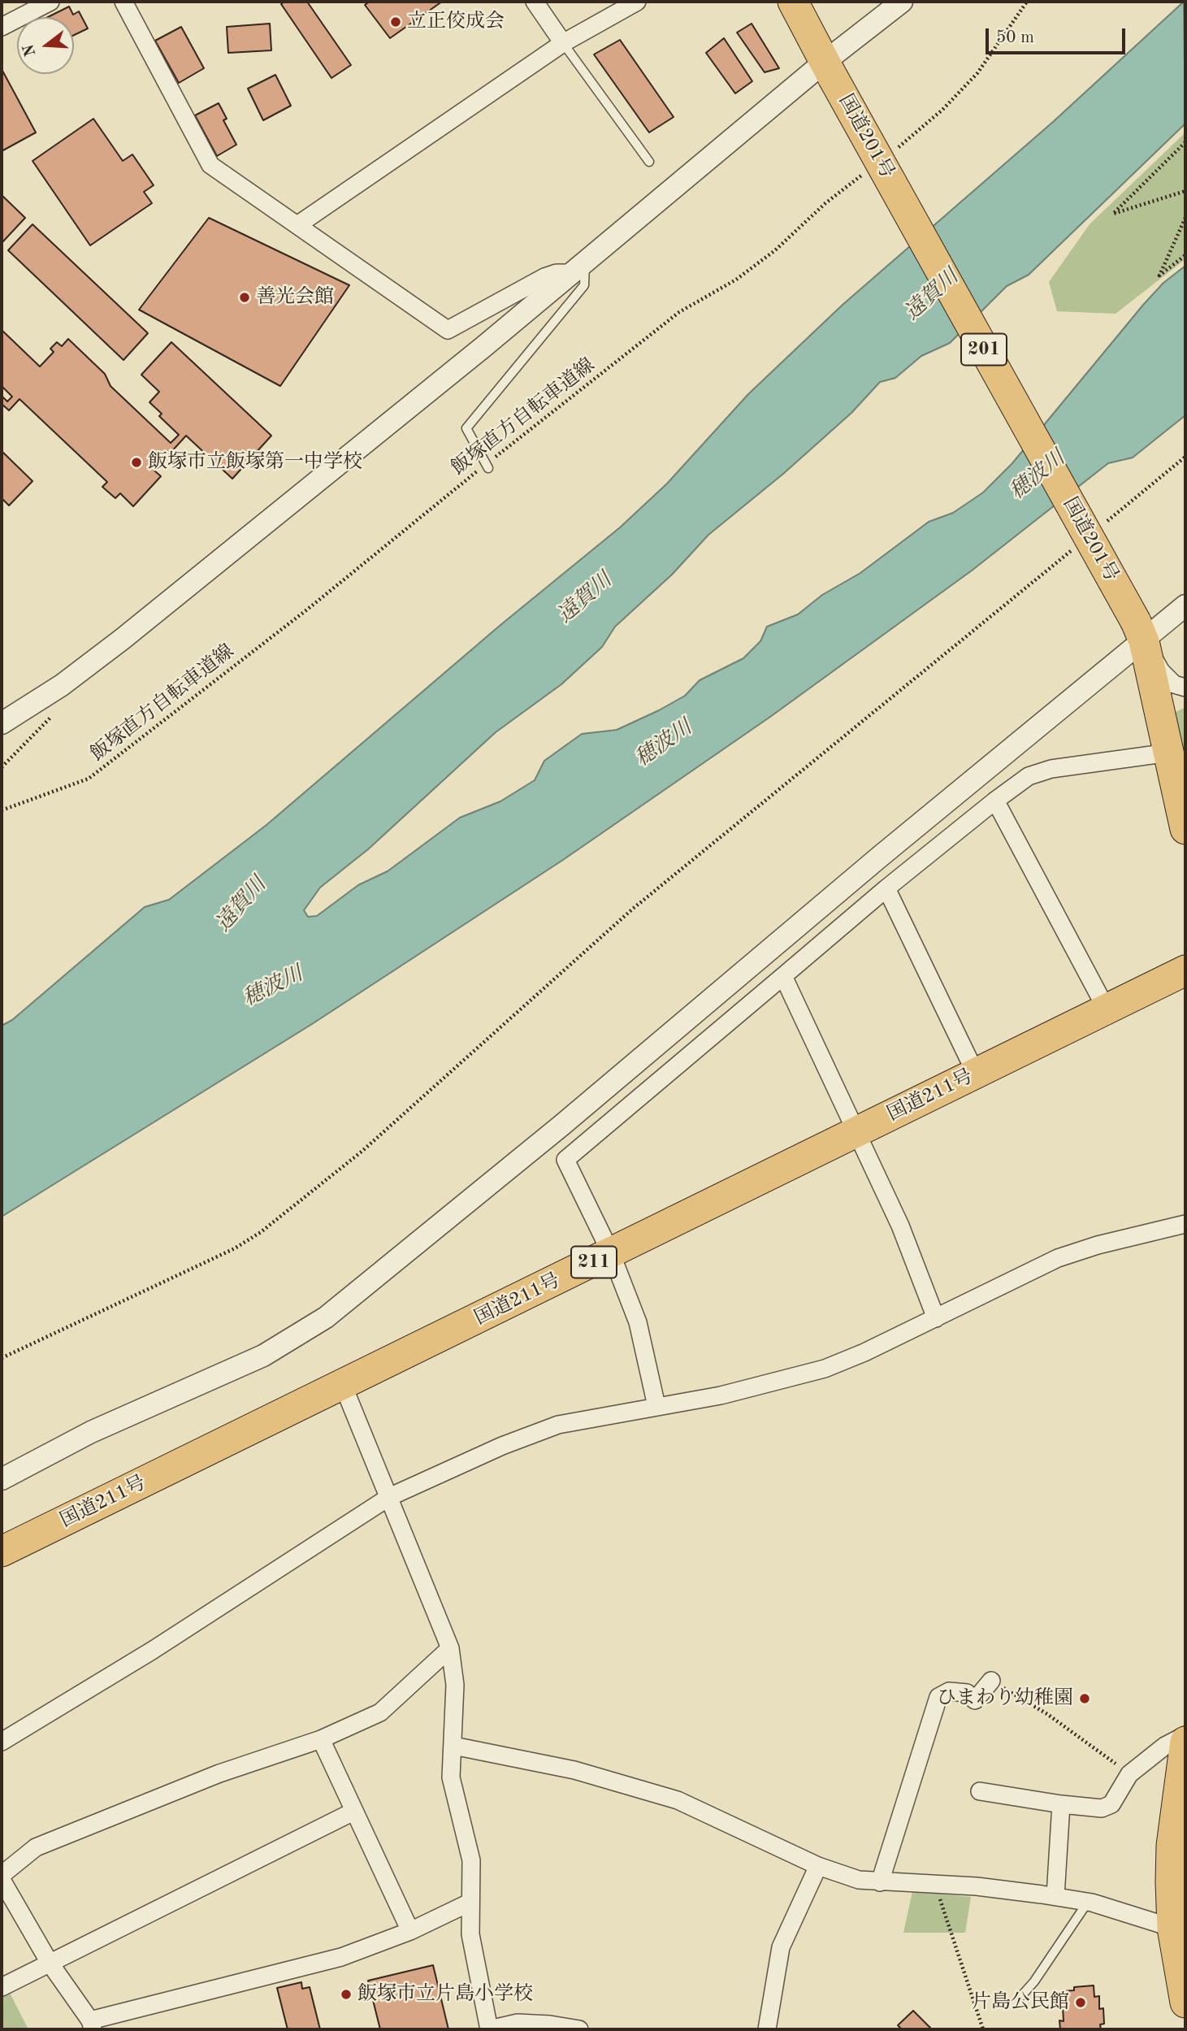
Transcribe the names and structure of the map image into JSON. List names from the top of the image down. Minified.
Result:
{"streets":{"highway":["国道201号","201","国道211号","211"],"path":["飯塚直方自転車道線"]},"water":["遠賀川","穂波川"],"places":["立正佼成会","善光会館","飯塚市立飯塚第一中学校","ひまわり幼稚園","飯塚市立片島小学校","片島公民館"],"scale_bar":"50 m","north":"left"}
